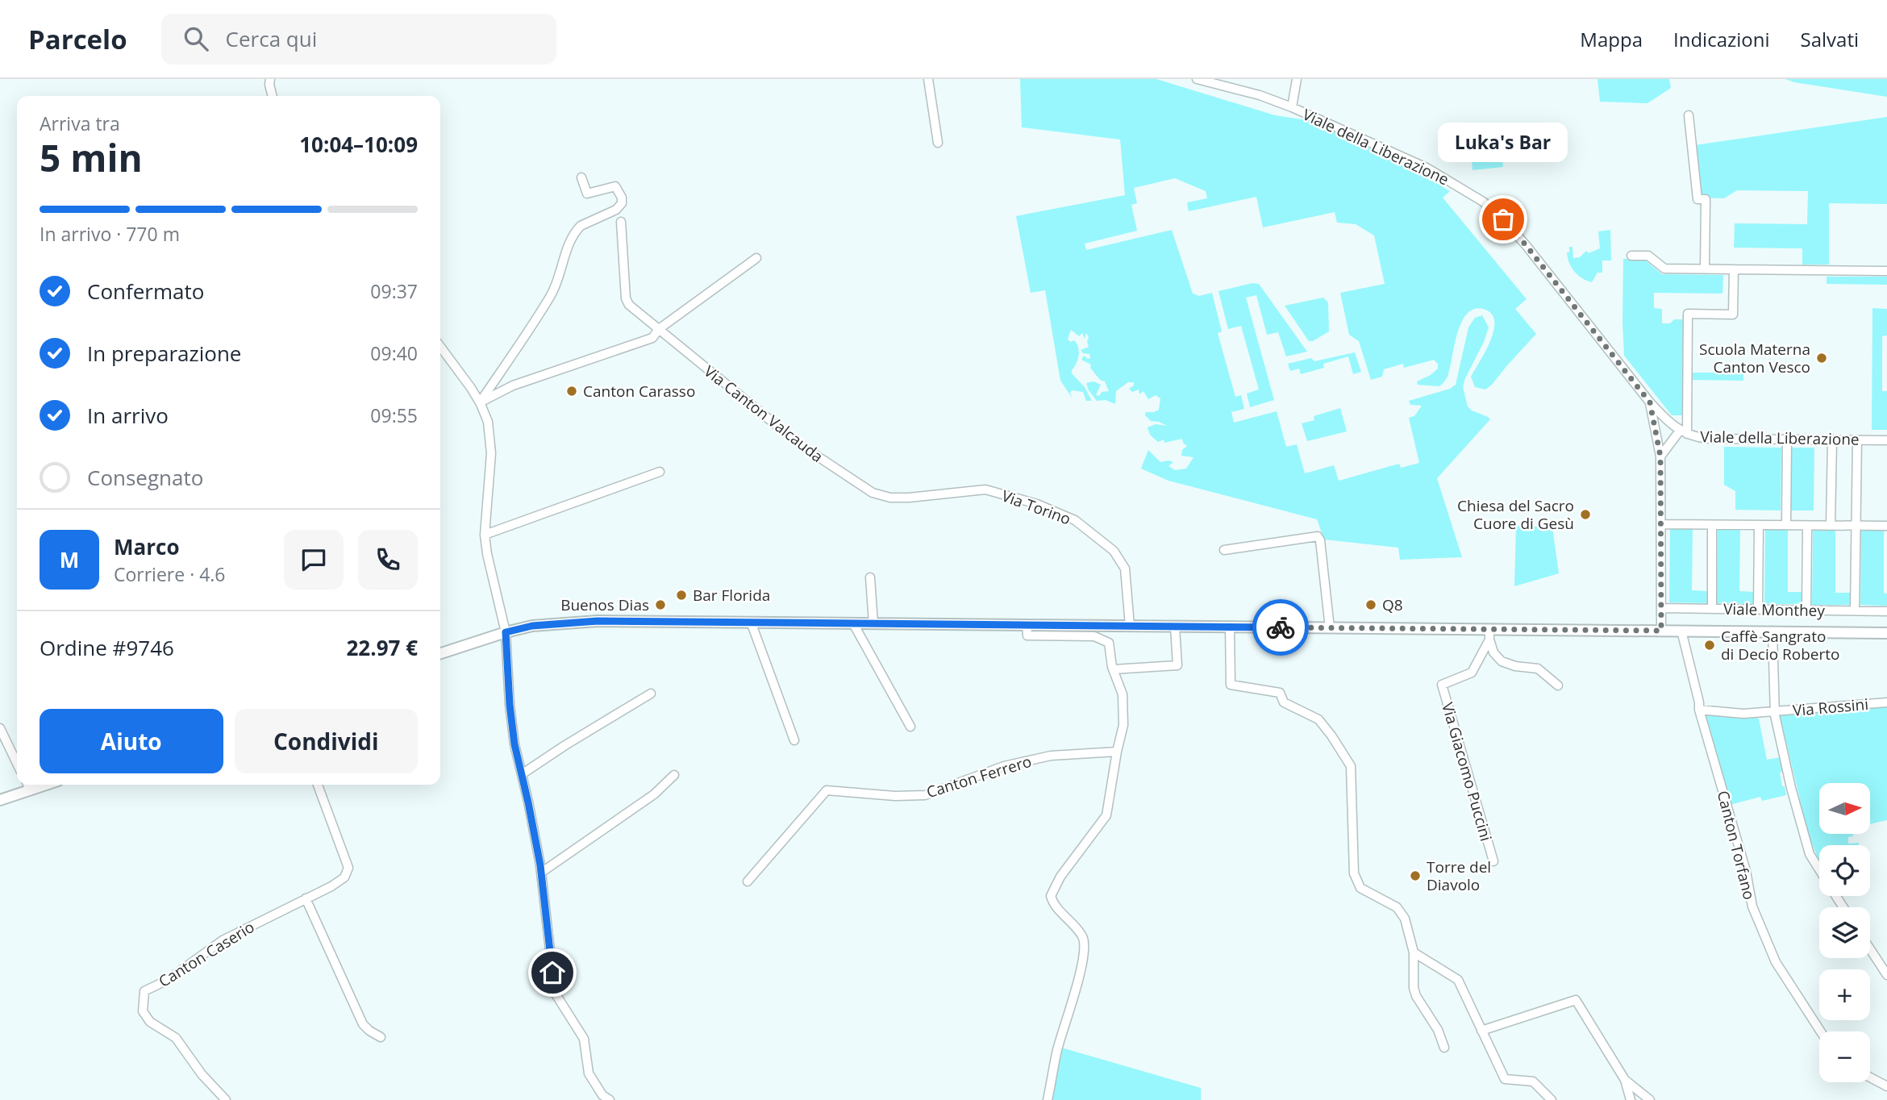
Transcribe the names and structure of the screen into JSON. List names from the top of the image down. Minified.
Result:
{"streets":{"street":["Viale della Liberazione","Via Canton Valcauda","Via Torino","Viale Monthey","Via Rossini","Via Giacomo Puccini","Canton Ferrero","Canton Torfano","Canton Caserio"]},"crossings":[["Via Canton Valcauda","Via Torino"],["Via Rossini","Canton Torfano"]],"places":["Luka's Bar","Scuola Materna Canton Vesco","Canton Carasso","Chiesa del Sacro Cuore di Gesù","Bar Florida","Buenos Dias","Q8","Caffè Sangrato di Decio Roberto","Torre del Diavolo"],"north":"right","page":{"header":"Parcelo","search":"Cerca qui","nav":["Mappa","Indicazioni","Salvati"],"heading":["5 min","Arriva tra","10:04–10:09"],"panel":["Marco","Corriere · 4.6","Ordine #9746","22.97 €"],"bubble":"Luka's Bar","bar":"In arrivo · 770 m","list":[["Confermato","09:37"],["In preparazione","09:40"],["In arrivo","09:55"],"Consegnato"],"round":"M","buttons":["Aiuto","Condividi"],"map_buttons":["+","−"]}}
